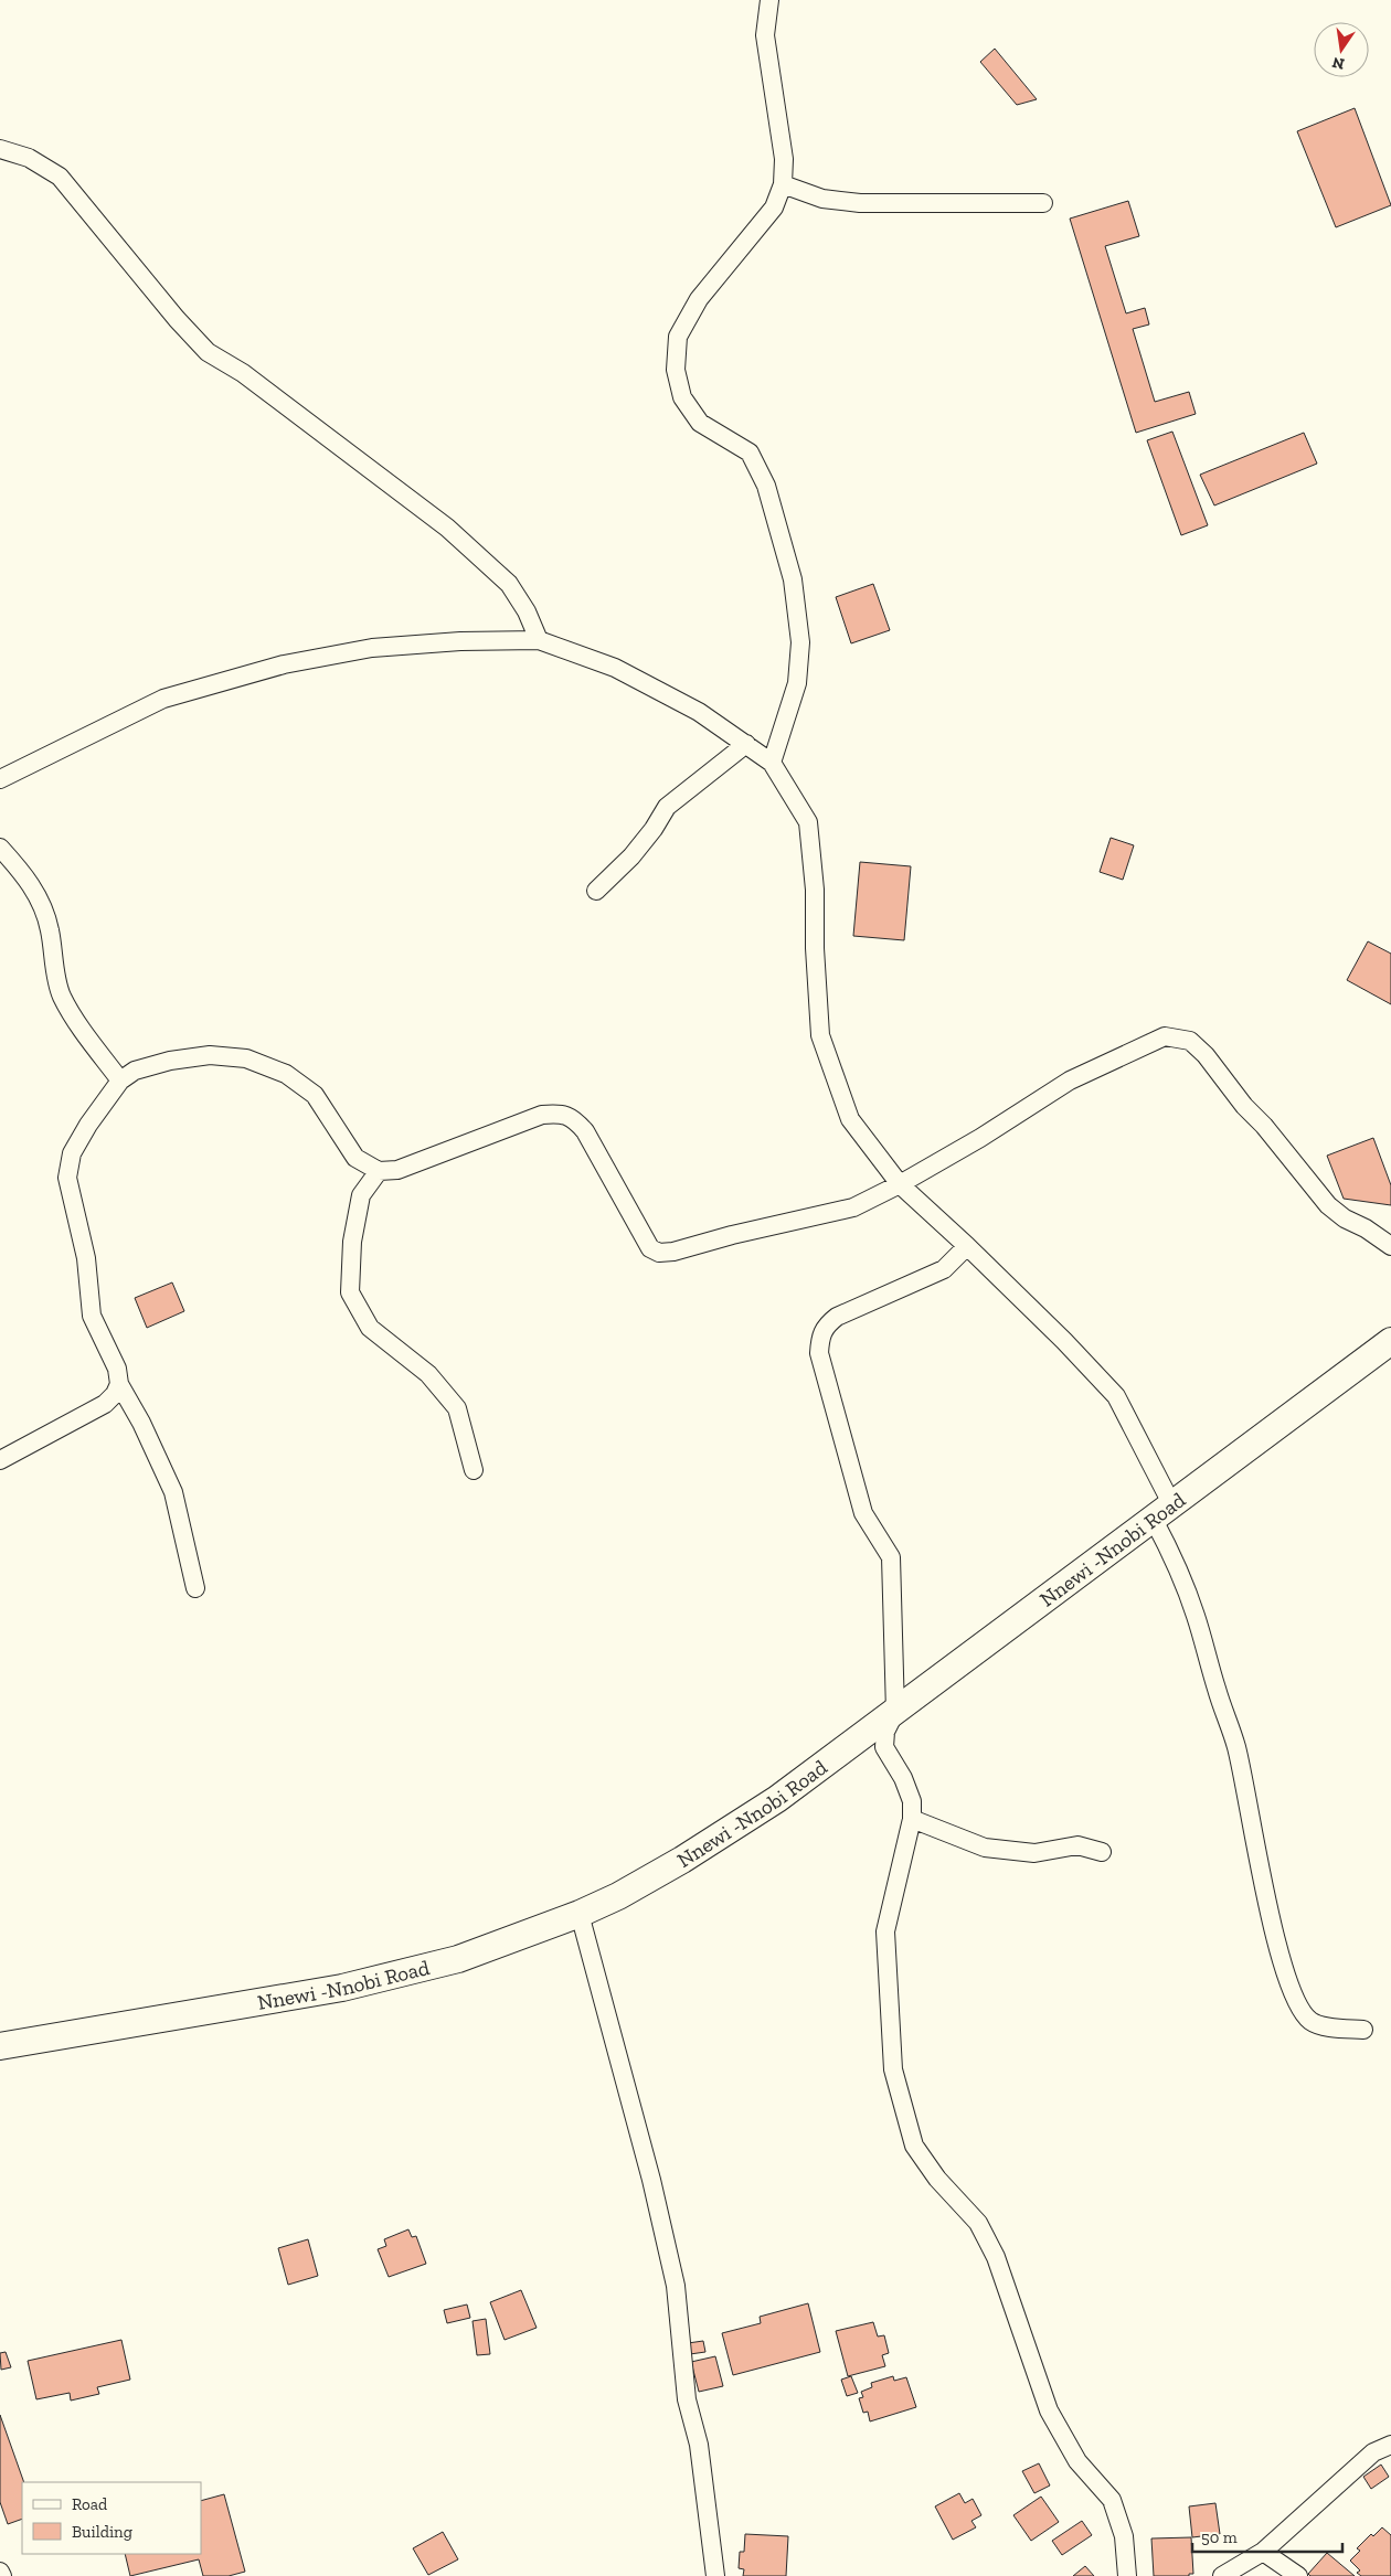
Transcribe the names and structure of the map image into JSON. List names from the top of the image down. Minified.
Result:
{"streets":{"main road":["Nnewi -Nnobi Road"]},"legend":["Road","Building"],"scale_bar":"50 m","north":"bottom"}
